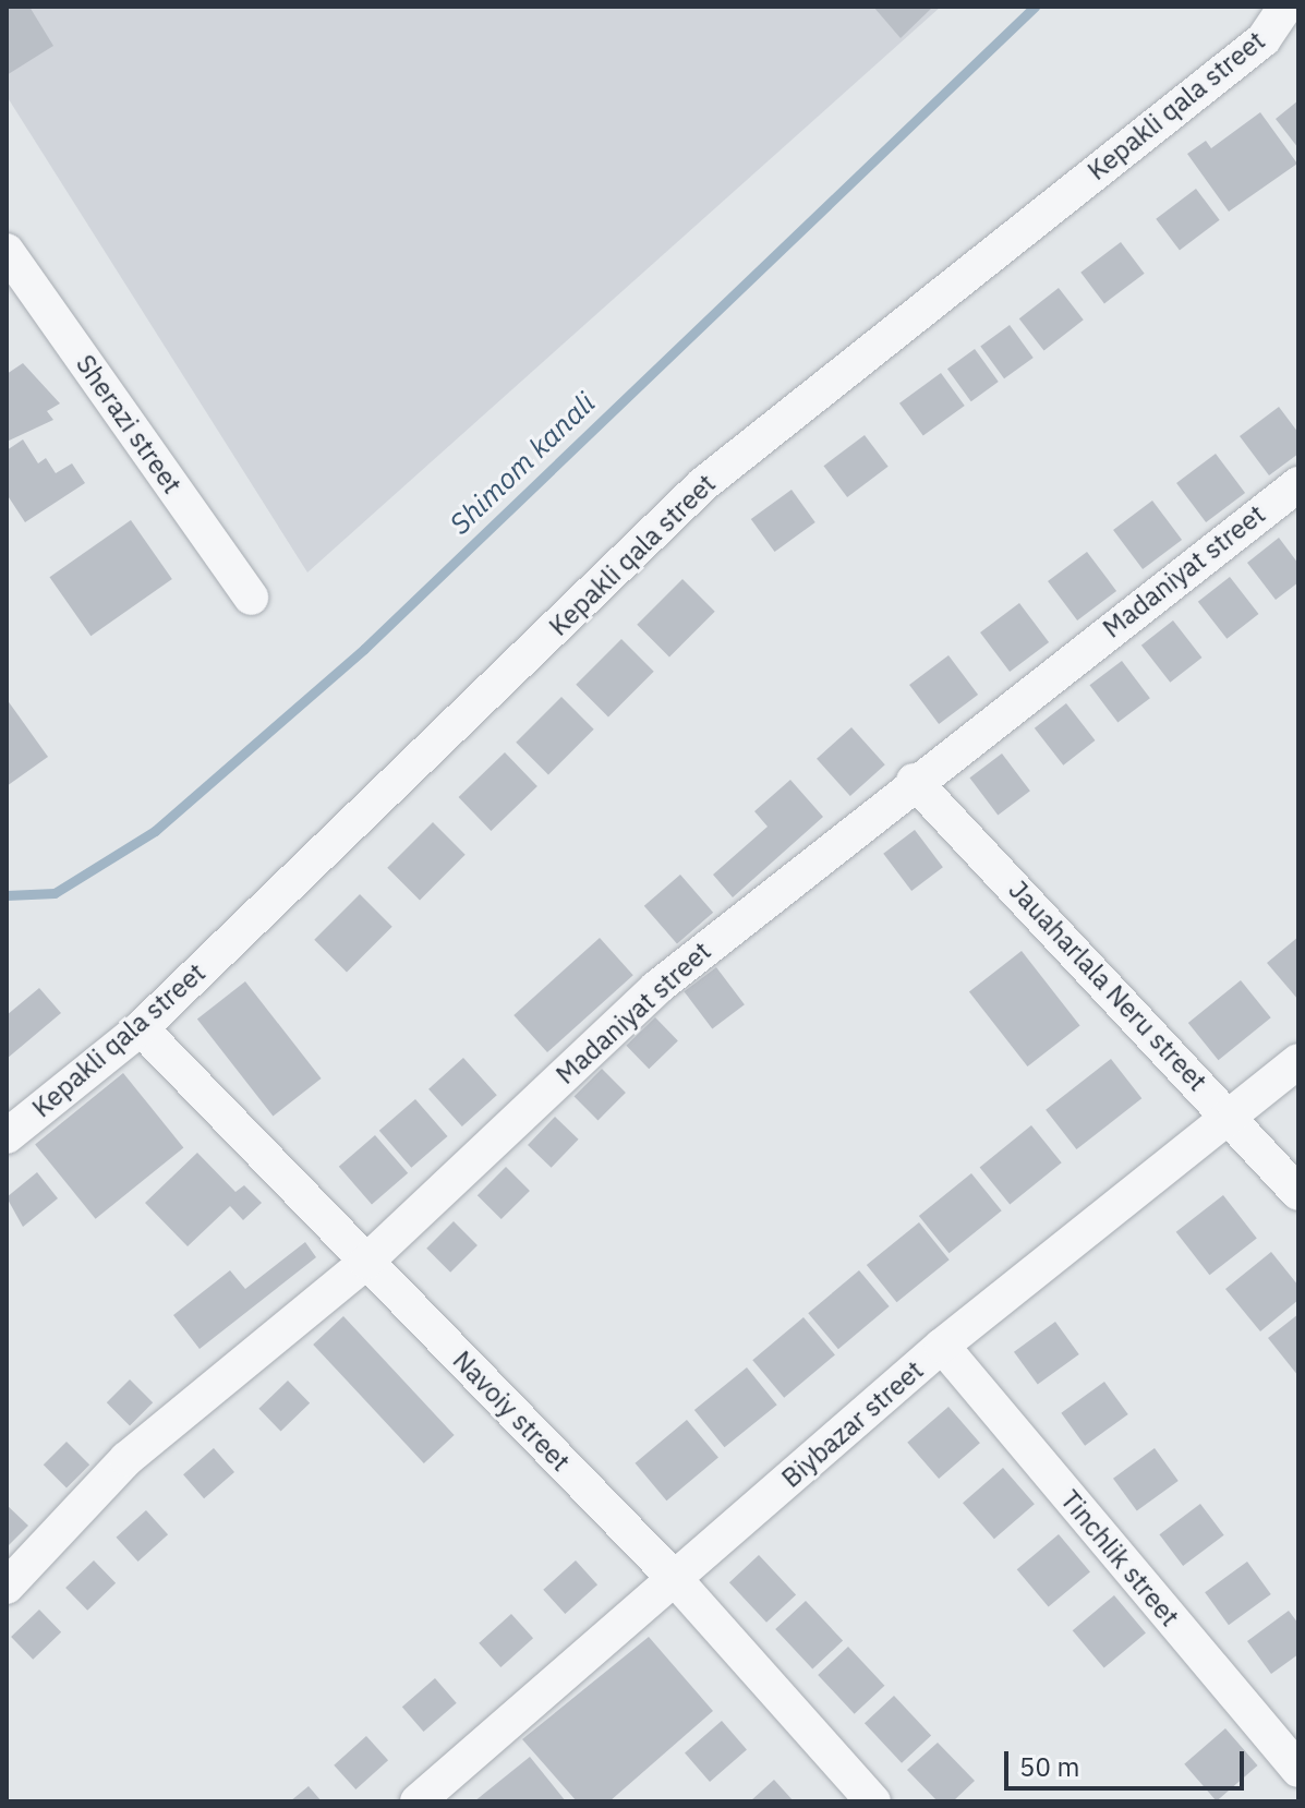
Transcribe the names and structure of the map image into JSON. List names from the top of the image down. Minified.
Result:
{"streets":{"street":["Kepakli qala street","Sherazi street","Madaniyat street","Jauaharlala Neru street","Navoiy street","Biybazar street","Tinchlik street"]},"crossings":[["Kepakli qala street","Navoiy street"],["Madaniyat street","Jauaharlala Neru street"],["Madaniyat street","Navoiy street"],["Jauaharlala Neru street","Biybazar street"],["Navoiy street","Biybazar street"],["Biybazar street","Tinchlik street"]],"water":["Shimom kanali"],"scale_bar":"50 m"}
